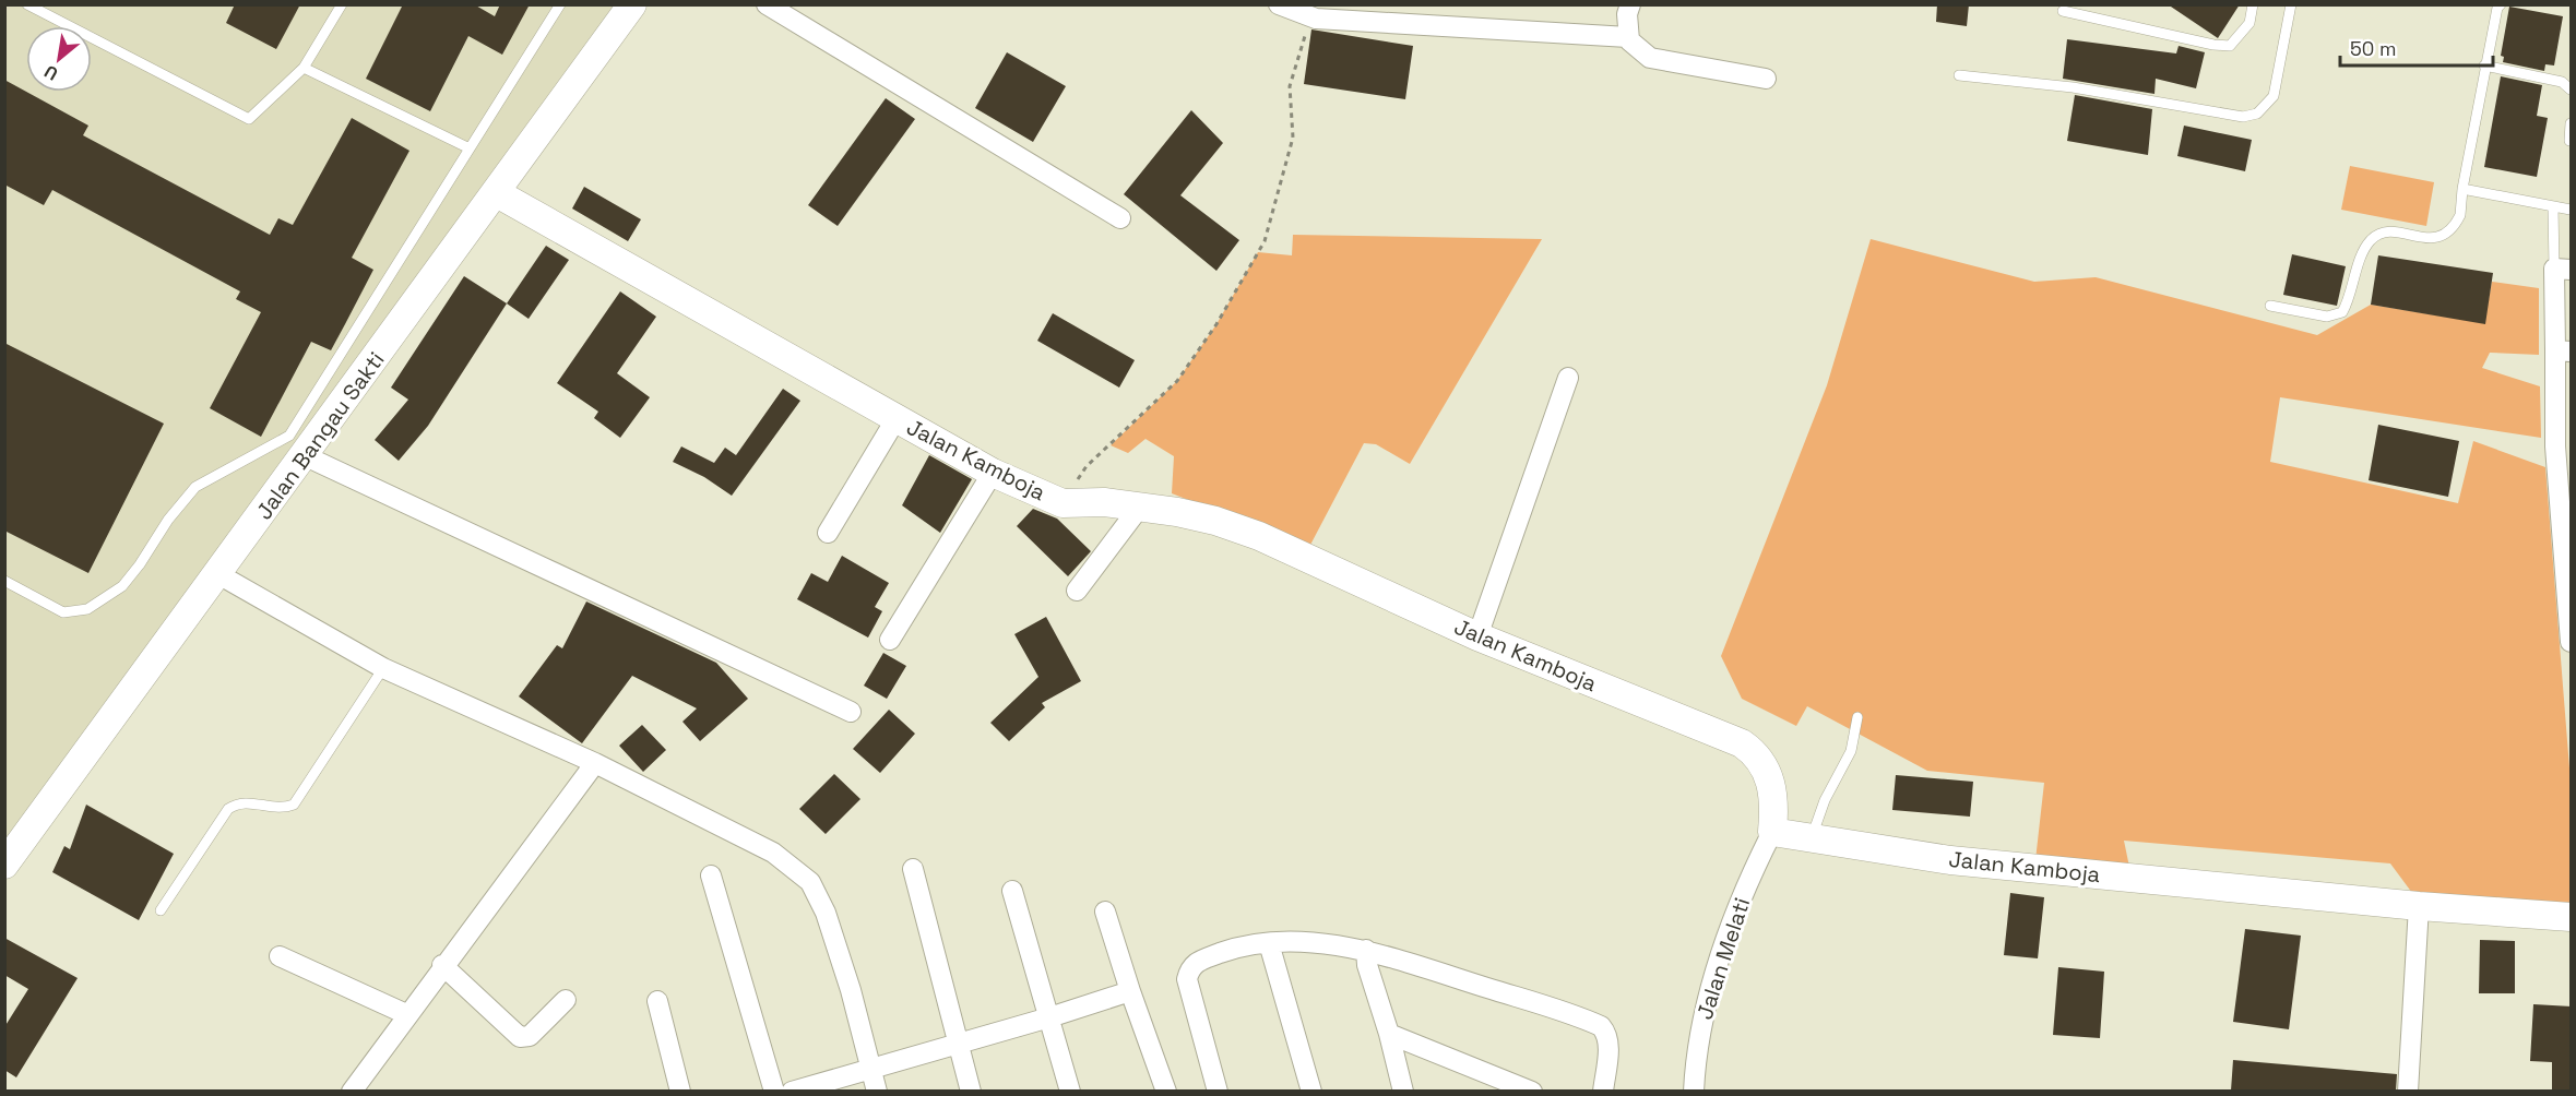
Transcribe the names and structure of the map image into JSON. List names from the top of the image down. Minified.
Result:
{"streets":{"street":["Jalan Bangau Sakti","Jalan Kamboja","Jalan Melati"]},"crossings":[["Jalan Bangau Sakti","Jalan Kamboja"],["Jalan Kamboja","Jalan Melati"]],"scale_bar":"50 m","north":"bottom left"}
